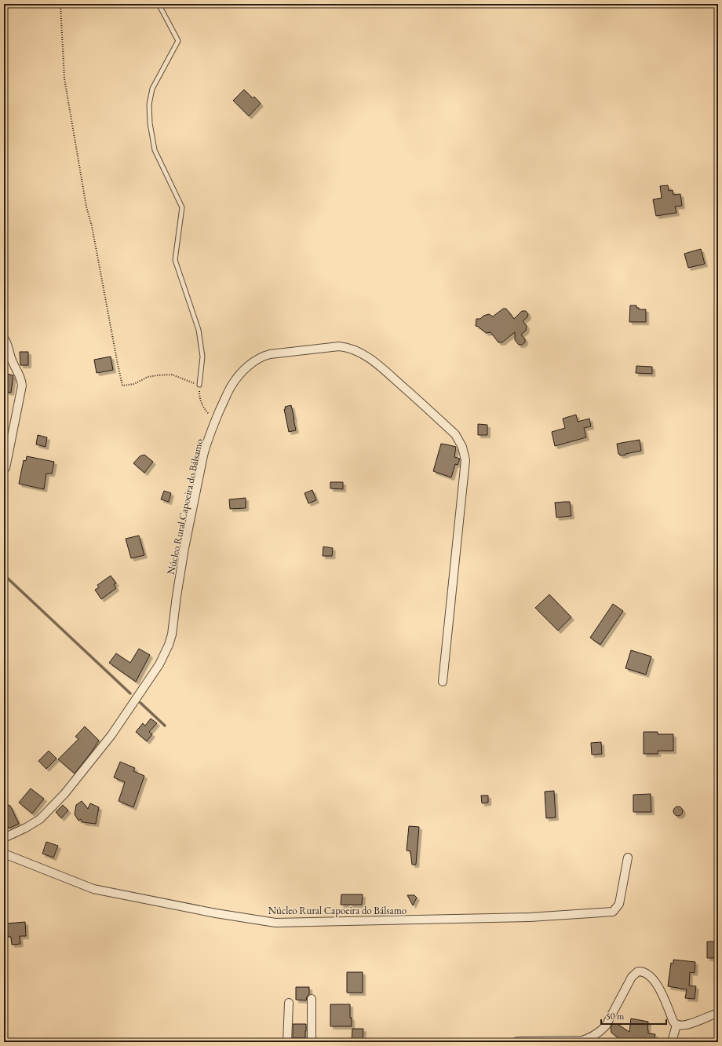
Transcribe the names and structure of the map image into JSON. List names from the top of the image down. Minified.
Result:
{"streets":{"street":["Núcleo Rural Capoeira do Bálsamo"]},"scale_bar":"50 m"}
